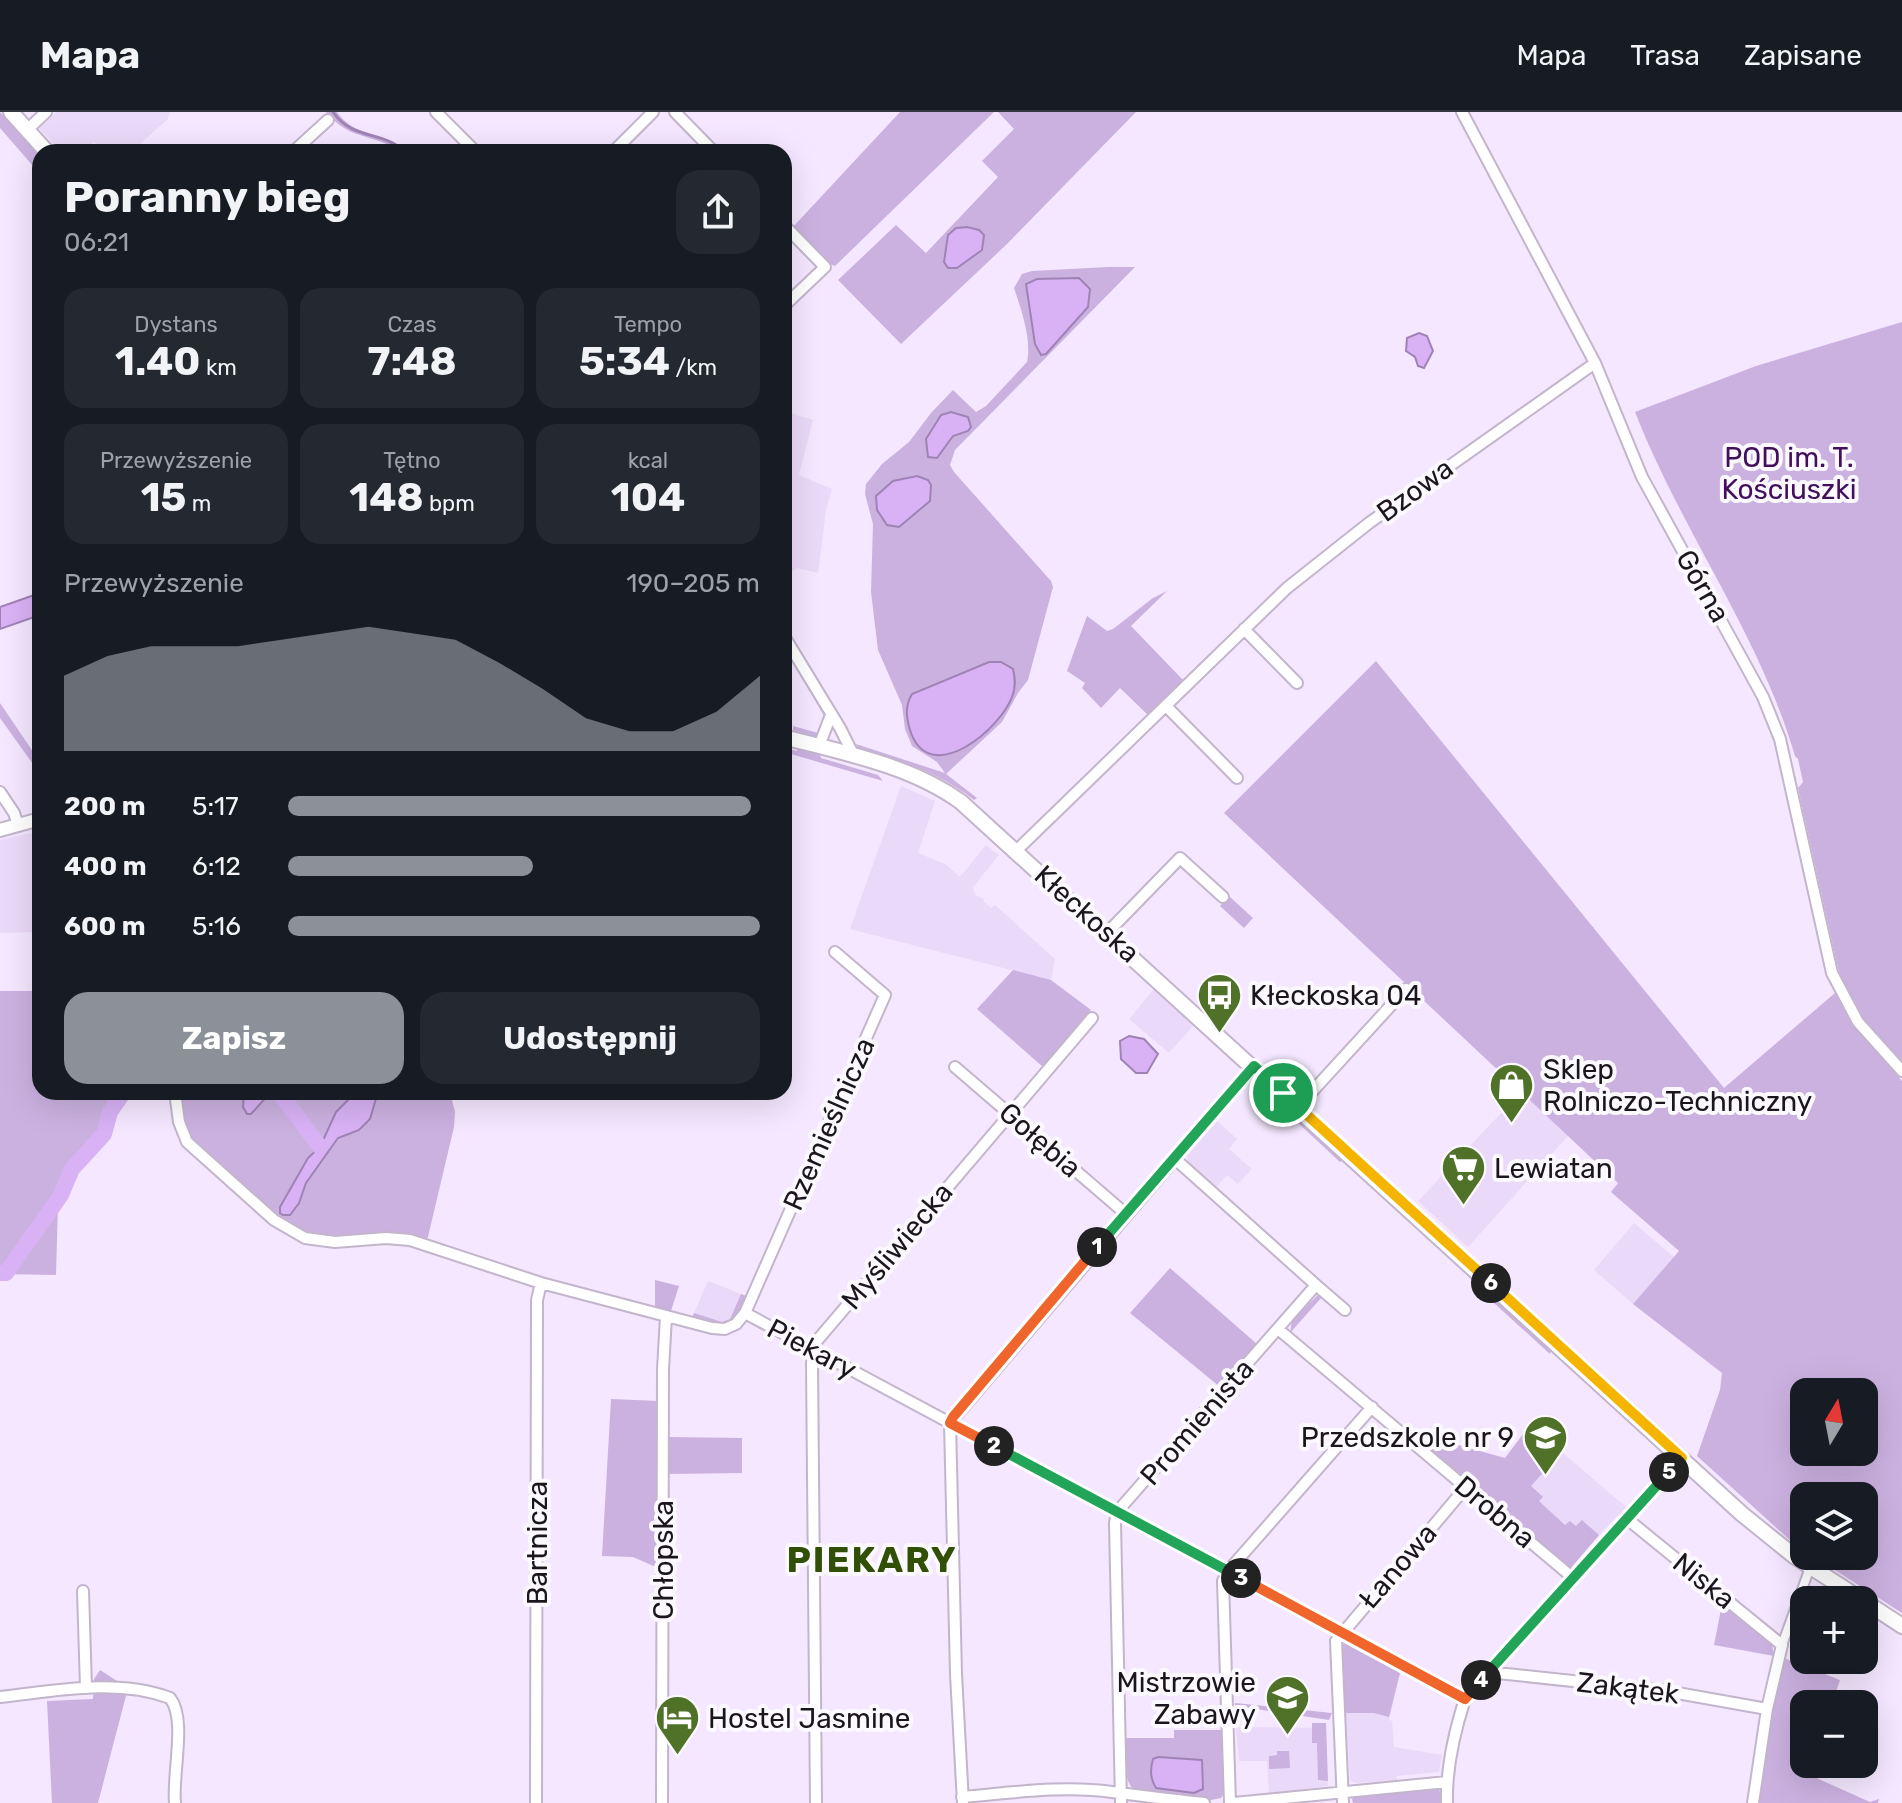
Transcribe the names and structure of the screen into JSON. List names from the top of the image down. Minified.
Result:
{"streets":{"main road":["Kłeckoska"],"street":["Bzowa","Górna","Rzemieślnicza","Gołębia","Myśliwiecka","Piekary","Promienista","Drobna","Bartnicza","Chłopska","Łanowa","Niska","Zakątek"]},"crossings":[["Bzowa","Górna"],["Bzowa","Kłeckoska"],["Rzemieślnicza","Piekary"],["Gołębia","Myśliwiecka"],["Myśliwiecka","Piekary"],["Piekary","Promienista"],["Piekary","Bartnicza"],["Piekary","Chłopska"],["Piekary","Łanowa"],["Promienista","Drobna"],["Drobna","Łanowa"]],"districts":["PIEKARY"],"parks":["POD im. T. Kościuszki"],"places":{"bus stop":["Kłeckoska 04"],"shop":["Sklep Rolniczo-Techniczny"],"supermarket":["Lewiatan"],"school or university":["Przedszkole nr 9","Mistrzowie Zabawy"],"hotel":["Hostel Jasmine"]},"north":"top","page":{"header":"Mapa","nav":["Mapa","Trasa","Zapisane"],"heading":["Poranny bieg","06:21"],"stats":[["Dystans","1.40 km"],["Czas","7:48"],["Tempo","5:34 /km"],["Przewyższenie","15 m"],["Tętno","148 bpm"],["kcal","104"]],"chart":["Przewyższenie","190–205 m"],"list":[{"name":"200 m","note":"5:17"},{"name":"400 m","note":"6:12"},{"name":"600 m","note":"5:16"}],"buttons":["Zapisz","Udostępnij"],"pins":["1","6","2","5","3","4"],"map_buttons":["+","−"]}}
